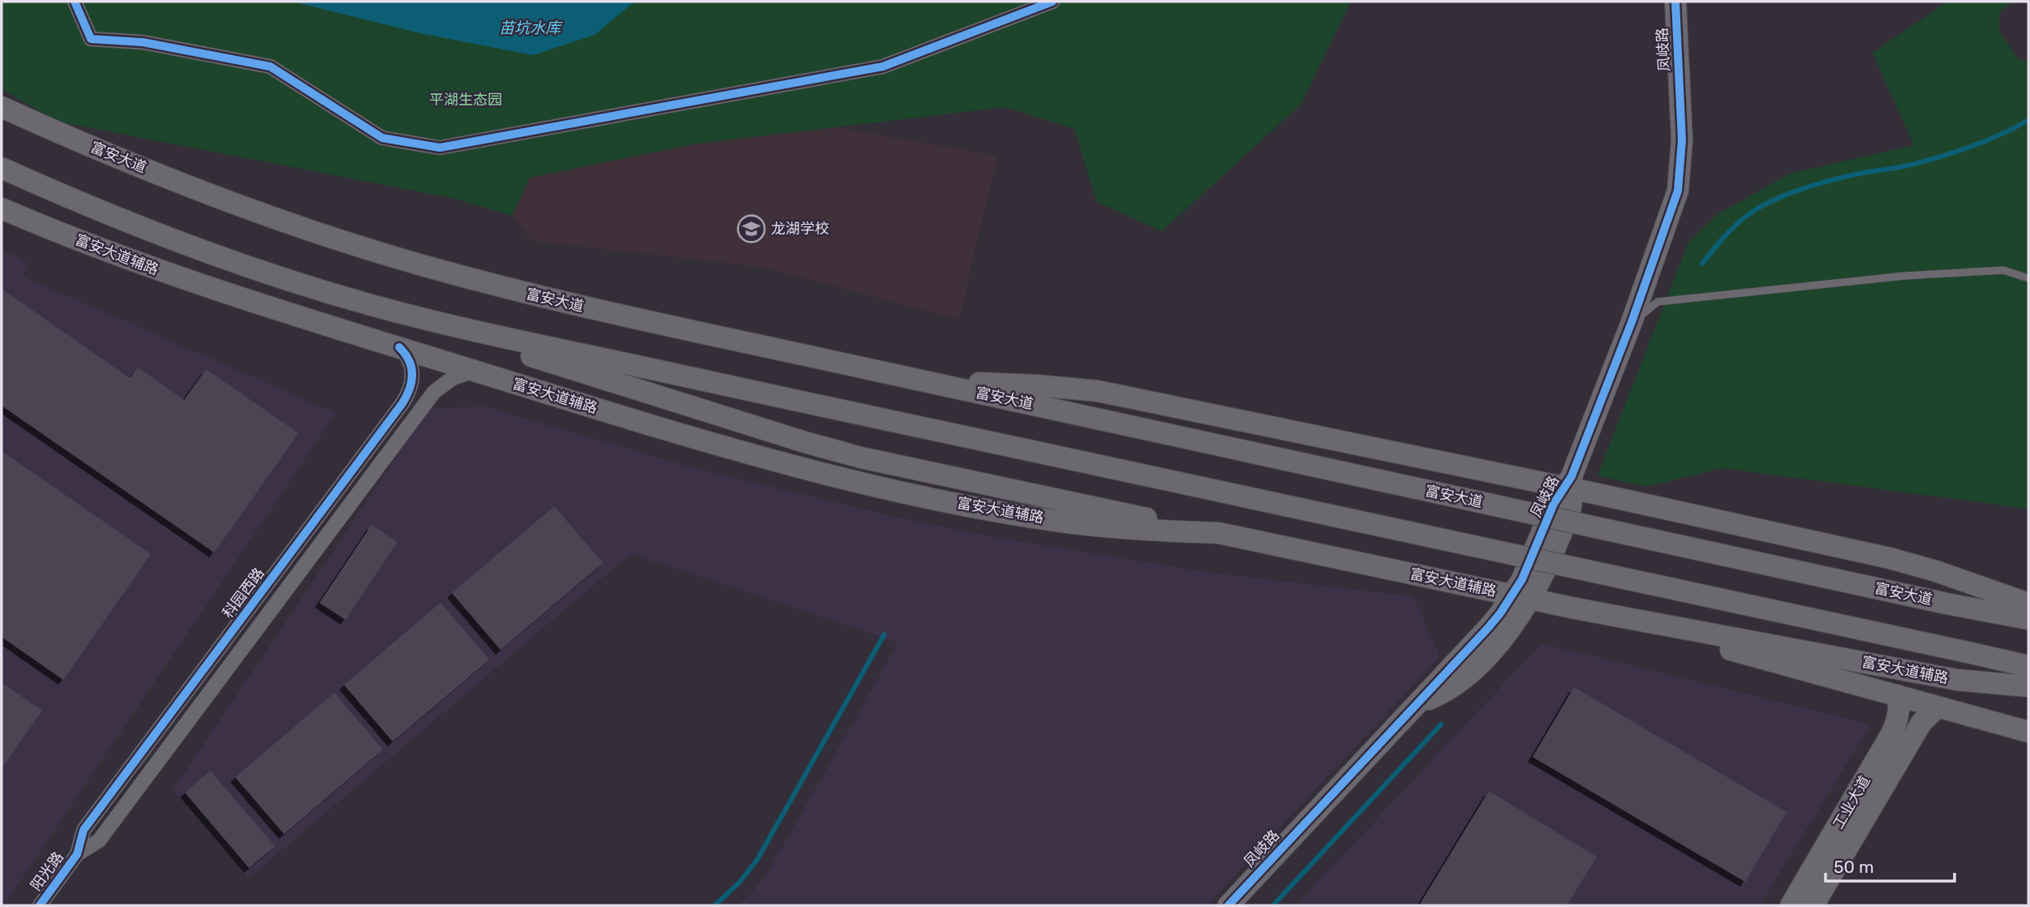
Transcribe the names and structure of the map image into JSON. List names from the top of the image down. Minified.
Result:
{"streets":{"main road":["凤岐路","富安大道","富安大道辅路","工业大道"],"street":["科园西路","阳光路"]},"crossings":[["凤岐路","富安大道辅路"],["富安大道辅路","科园西路"],["科园西路","阳光路"]],"water":["苗坑水库"],"parks":["平湖生态园"],"places":{"school or university":["龙湖学校"]},"scale_bar":"50 m"}
